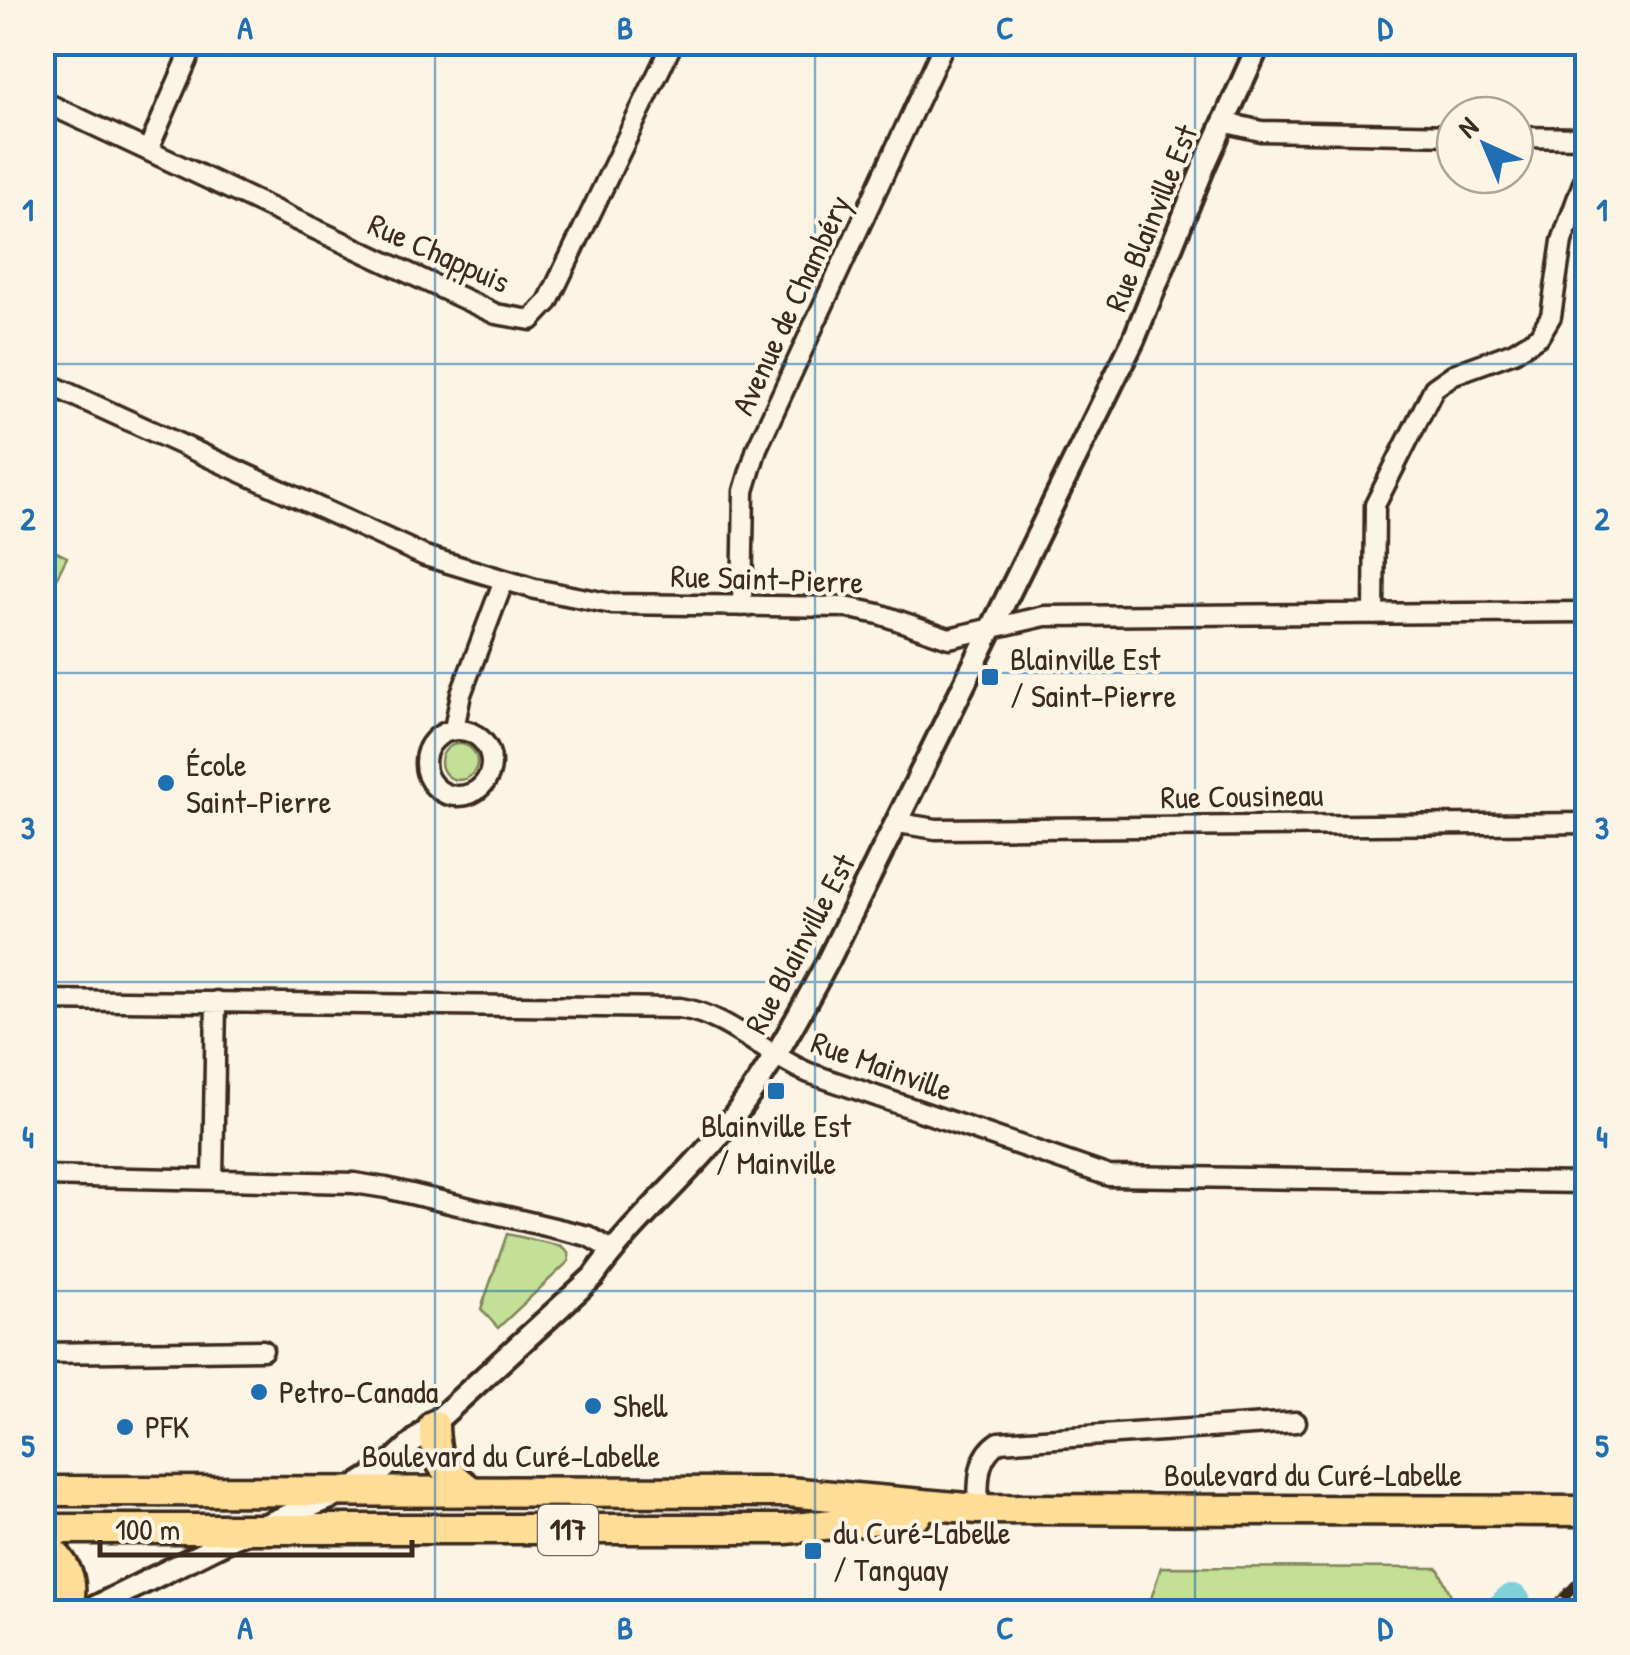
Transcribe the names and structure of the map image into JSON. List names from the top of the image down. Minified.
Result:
{"streets":{"main road":["Boulevard du Curé-Labelle","117"],"street":["Rue Blainville Est","Rue Chappuis","Avenue de Chambéry","Rue Saint-Pierre","Rue Cousineau","Rue Mainville"]},"crossings":[["Rue Blainville Est","Rue Saint-Pierre"],["Rue Blainville Est","Rue Cousineau"],["Rue Blainville Est","Rue Mainville"],["Rue Blainville Est","Boulevard du Curé-Labelle"],["Avenue de Chambéry","Rue Saint-Pierre"]],"places":{"transit":["Blainville Est / Saint-Pierre","Blainville Est / Mainville","du Curé-Labelle / Tanguay"],"other":["École Saint-Pierre","Petro-Canada","Shell","PFK"]},"scale_bar":"100 m","north":"top left","grid":{"columns":["A","B","C","D"],"rows":["1","2","3","4","5"]}}
